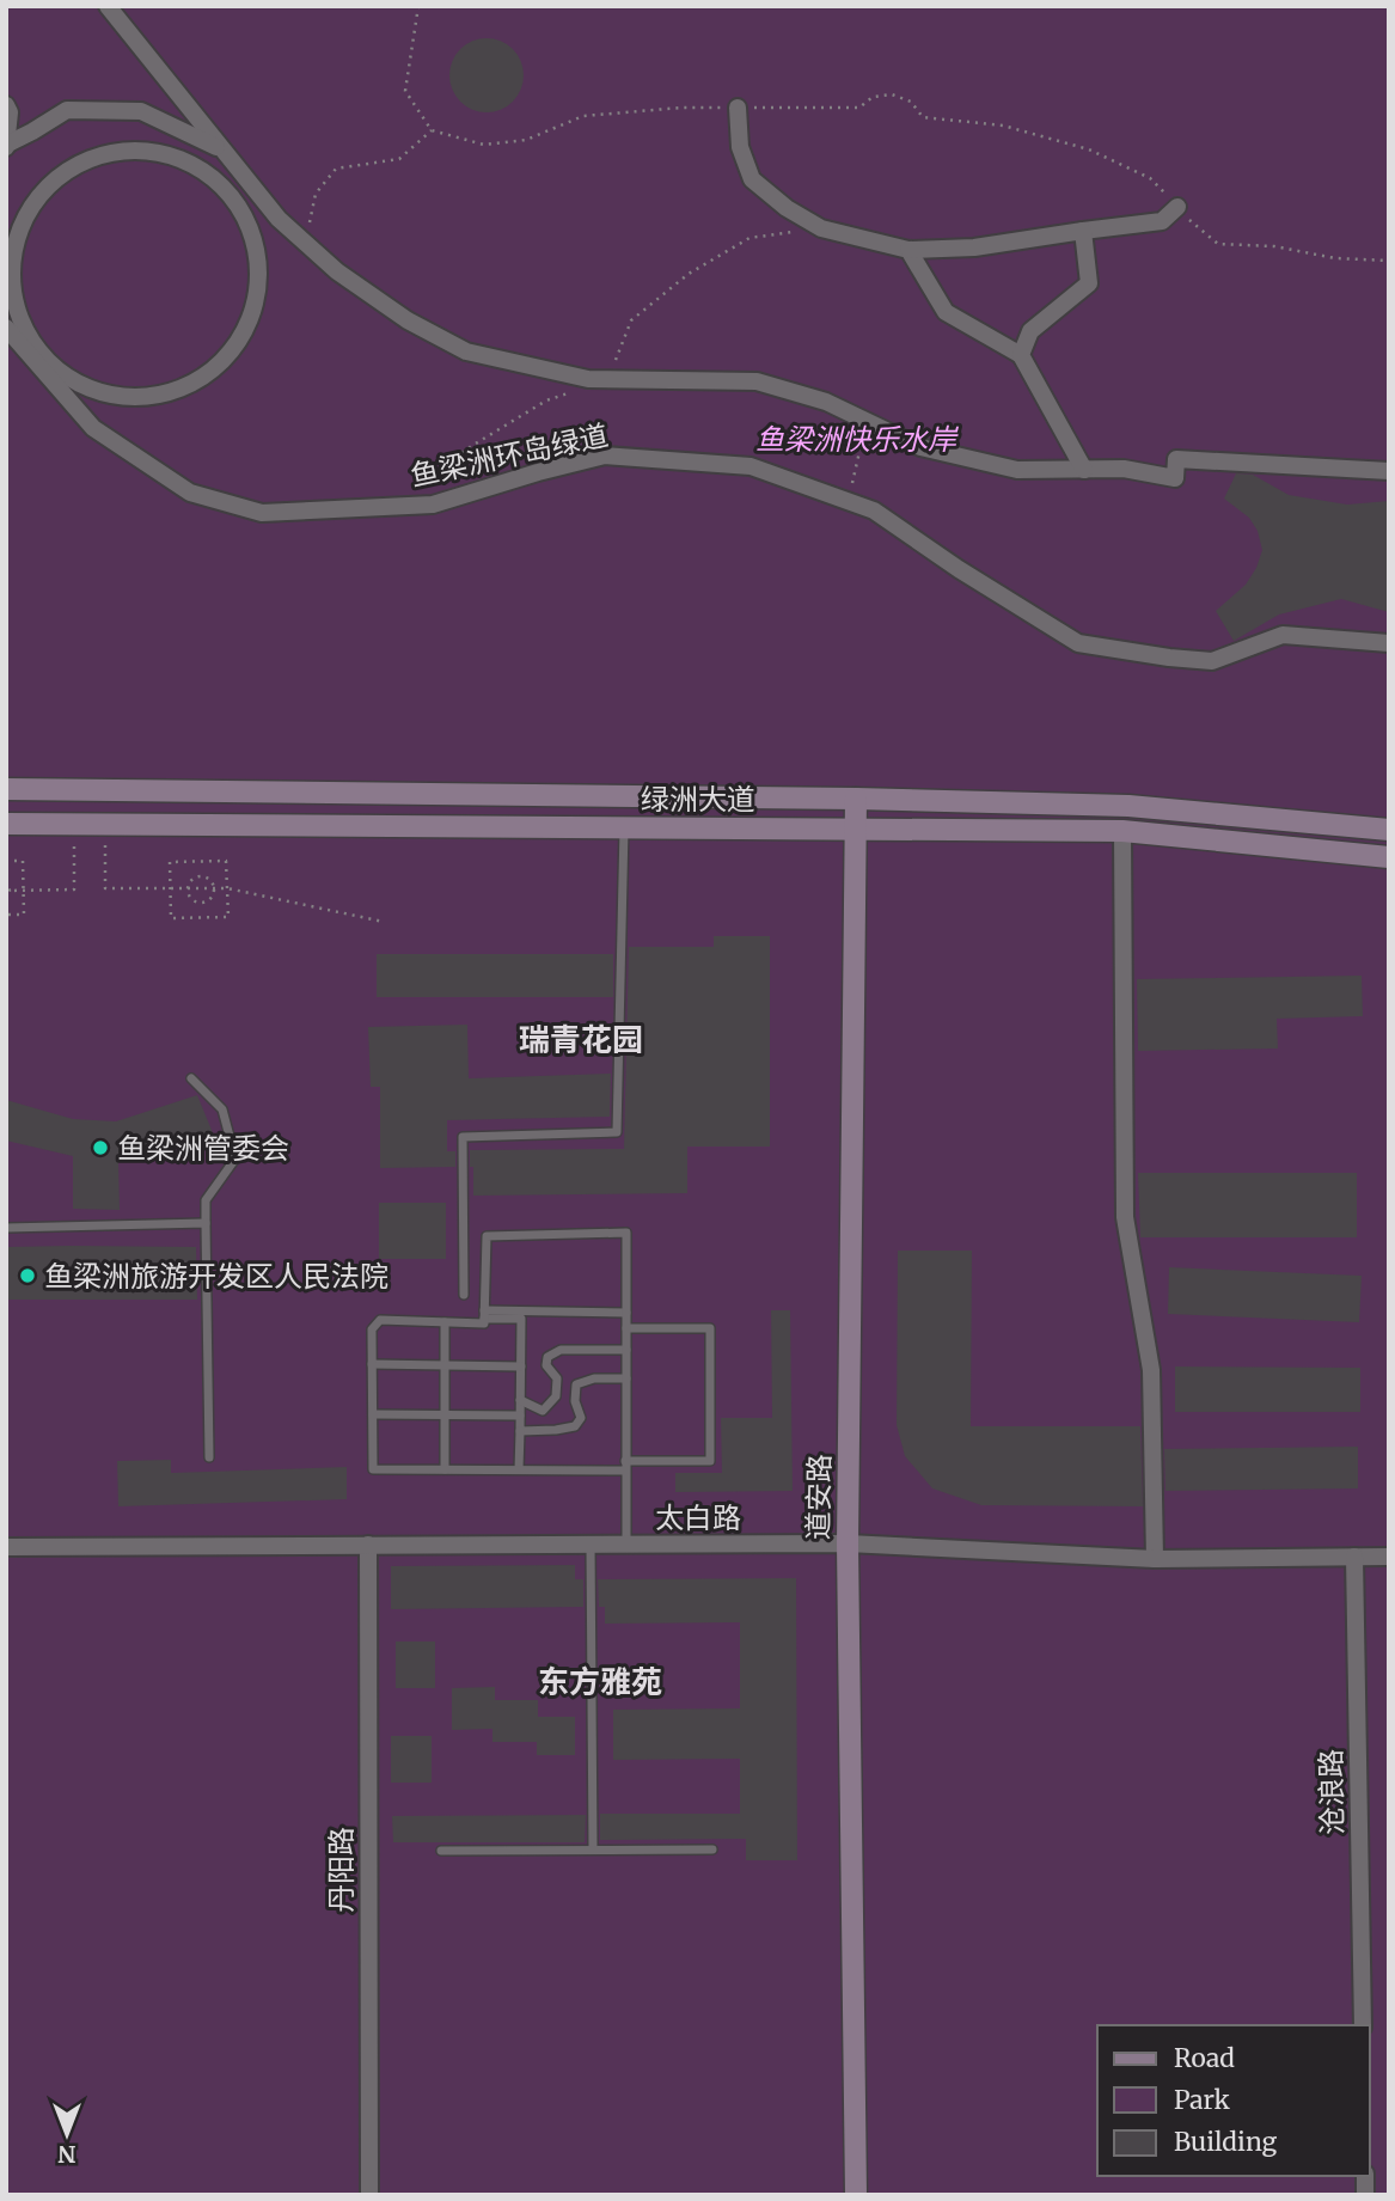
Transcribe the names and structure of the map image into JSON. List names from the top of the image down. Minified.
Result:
{"streets":{"main road":["绿洲大道","道安路"],"street":["鱼梁洲环岛绿道","太白路","沧浪路","丹阳路"]},"crossings":[["绿洲大道","道安路"],["道安路","太白路"],["太白路","沧浪路"],["太白路","丹阳路"]],"districts":["瑞青花园","东方雅苑"],"parks":["鱼梁洲快乐水岸"],"places":["鱼梁洲管委会","鱼梁洲旅游开发区人民法院"],"legend":["Road","Park","Building"],"north":"bottom"}
